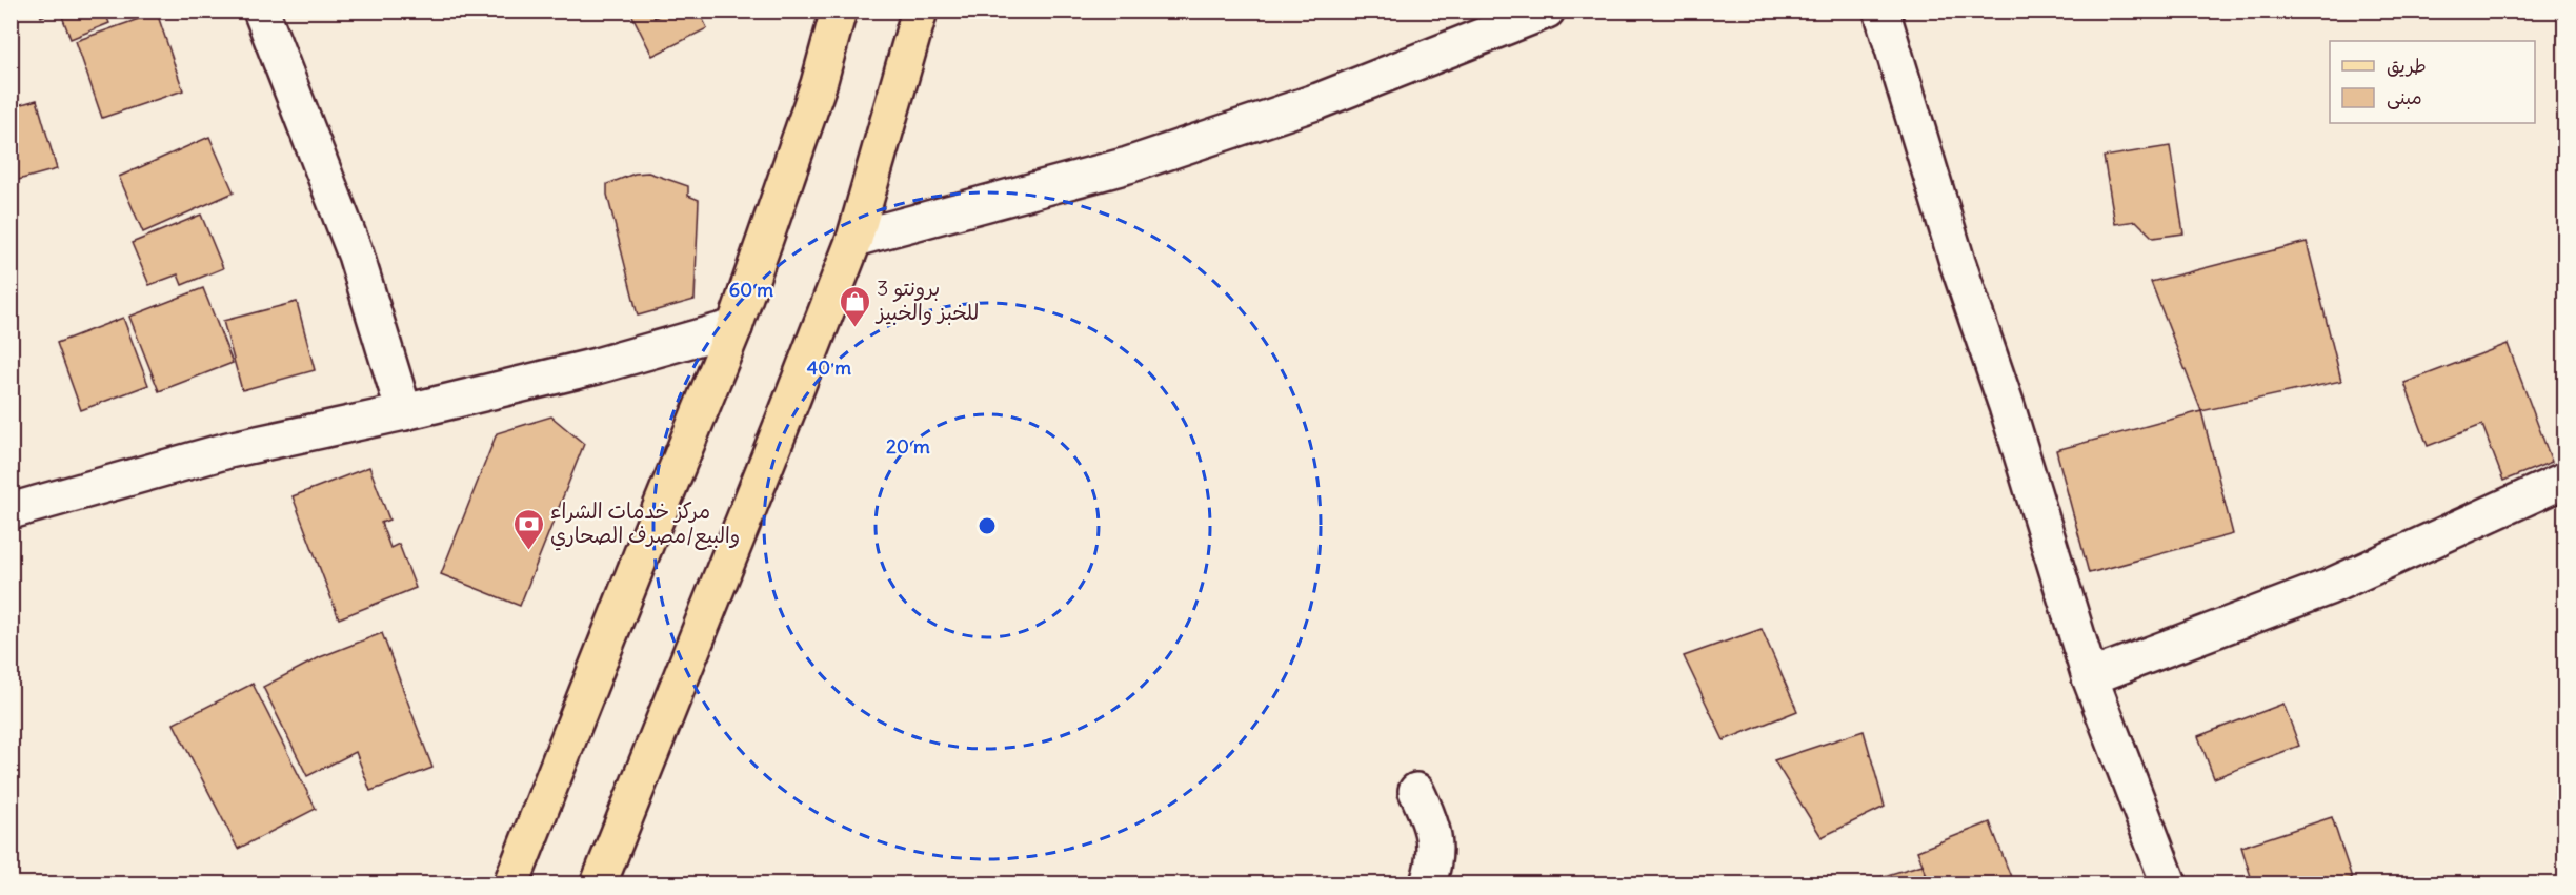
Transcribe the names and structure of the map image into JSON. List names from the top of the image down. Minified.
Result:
{"places":{"shop":["برونتو 3 للخبز والخبيز"],"bank":["مركز خدمات الشراء والبيع/مصرف الصحاري"]},"legend":["طريق","مبنى"],"rings":["60 m","40 m","20 m"]}
